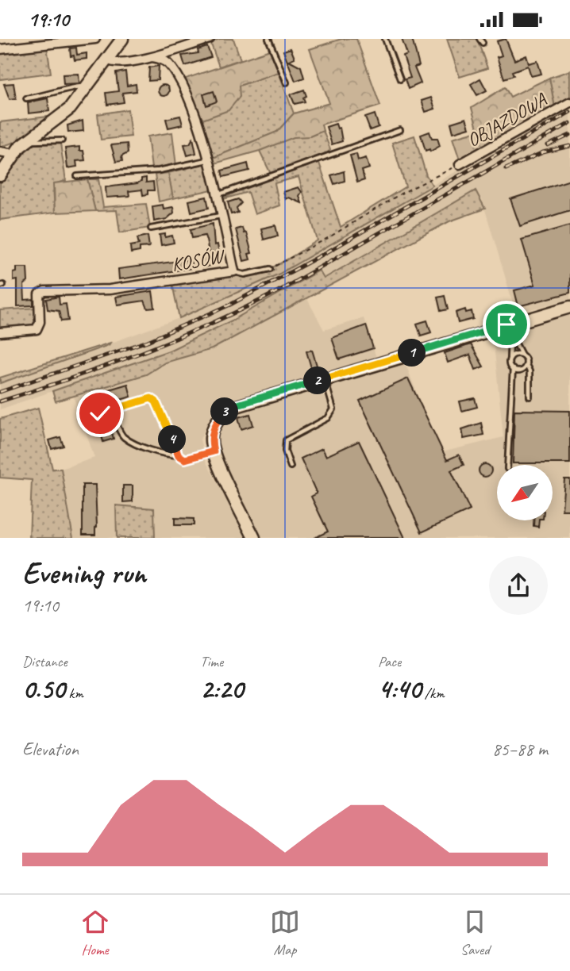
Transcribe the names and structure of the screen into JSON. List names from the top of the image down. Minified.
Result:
{"streets":{"street":["OBJAZDOWA","KOSÓW"]},"north":"bottom left","page":{"status":"19:10","pins":["1","2","3","4"],"heading":["Evening run","19:10"],"stats":[["Distance","0.50 km"],["Time","2:20"],["Pace","4:40 /km"]],"chart":["Elevation","85–88 m"],"tabs":["Home","Map","Saved"]}}
